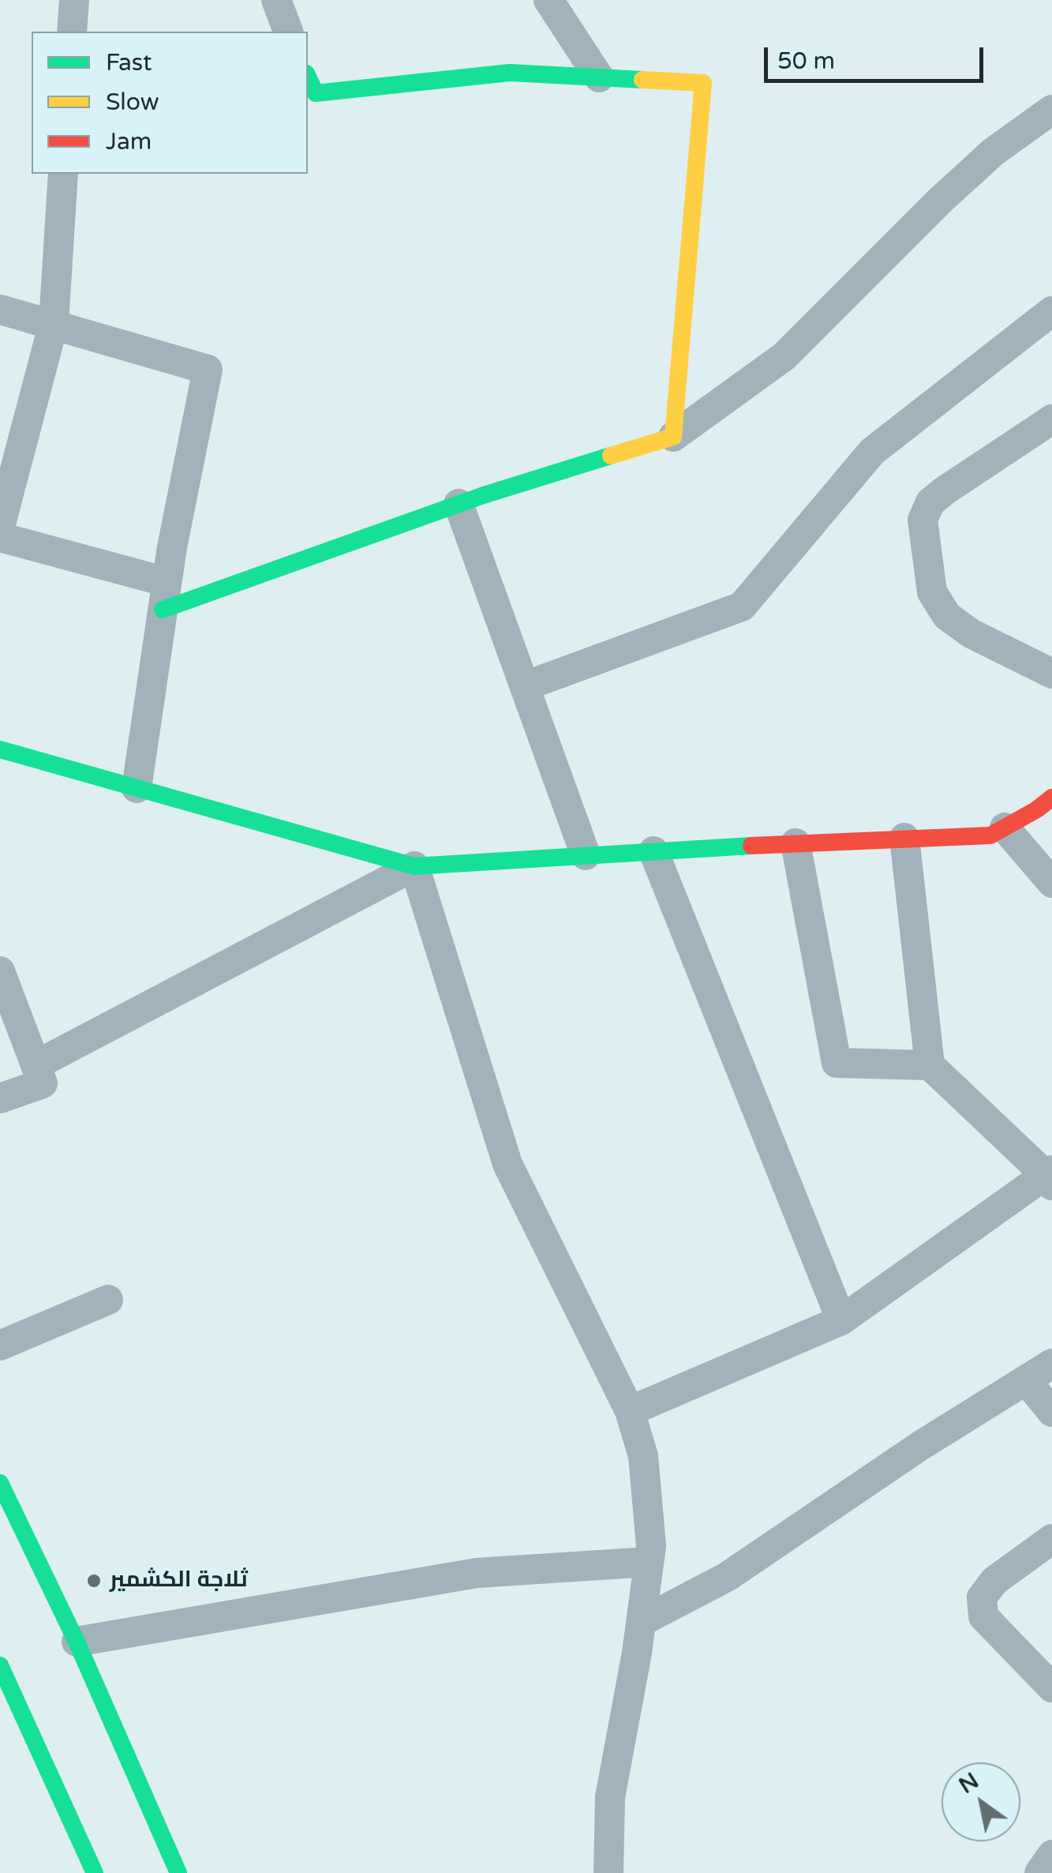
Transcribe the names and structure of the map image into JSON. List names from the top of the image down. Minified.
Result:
{"places":["ثلاجة الكشمير"],"legend":["Fast","Slow","Jam"],"scale_bar":"50 m","north":"top left"}
